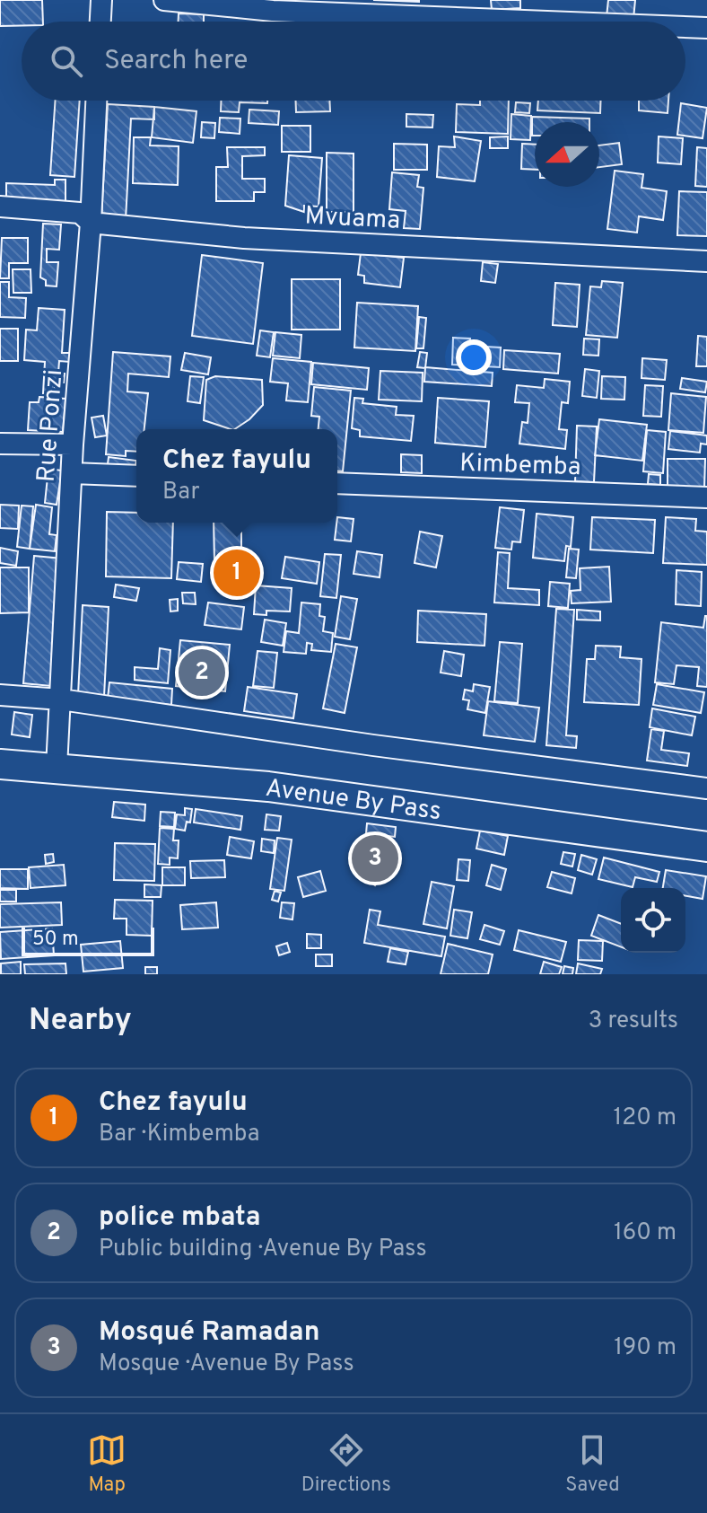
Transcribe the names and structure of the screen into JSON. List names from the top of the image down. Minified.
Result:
{"streets":{"highway":["Avenue By Pass"],"street":["Mvuama","Rue Ponzi","Kimbemba"]},"crossings":[["Mvuama","Rue Ponzi"],["Rue Ponzi","Avenue By Pass"]],"scale_bar":"50 m","north":"left","page":{"search":"Search here","popup":["Chez fayulu","Bar"],"pins":["1","2","3"],"scale":"50 m","heading":["Nearby","3 results"],"list":[{"mark":"1","name":"Chez fayulu","note":"Bar · Kimbemba","value":"120 m"},{"mark":"2","name":"police mbata","note":"Public building · Avenue By Pass","value":"160 m"},{"mark":"3","name":"Mosqué Ramadan","note":"Mosque · Avenue By Pass","value":"190 m"}],"nav":["Map","Directions","Saved"]}}
